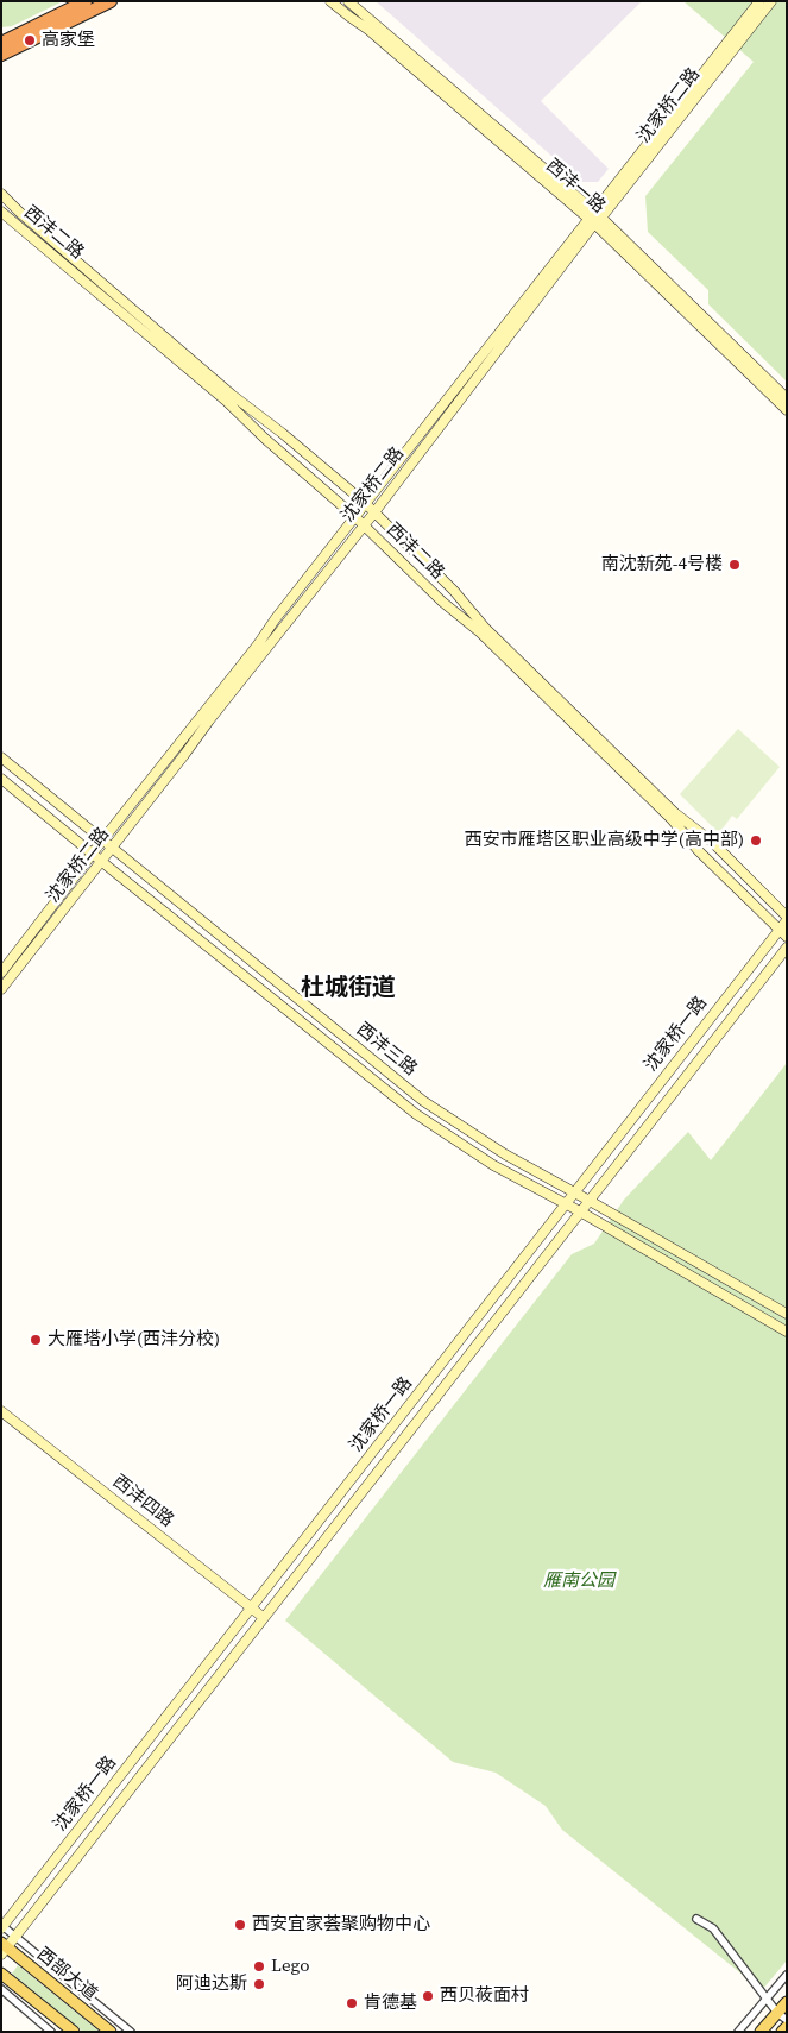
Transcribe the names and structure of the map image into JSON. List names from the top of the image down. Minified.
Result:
{"streets":{"main road":["西部大道"],"street":["沈家桥二路","西沣一路","西沣二路","沈家桥一路","西沣三路","西沣四路"]},"crossings":[["沈家桥二路","西沣一路"],["沈家桥二路","西沣二路"],["沈家桥二路","西沣三路"],["西沣二路","沈家桥一路"],["沈家桥一路","西沣三路"],["沈家桥一路","西沣四路"],["沈家桥一路","西部大道"]],"districts":["杜城街道"],"parks":["雁南公园"],"places":["高家堡","南沈新苑-4号楼","西安市雁塔区职业高级中学(高中部)","大雁塔小学(西沣分校)","西安宜家荟聚购物中心","Lego","阿迪达斯","西贝莜面村","肯德基"]}
